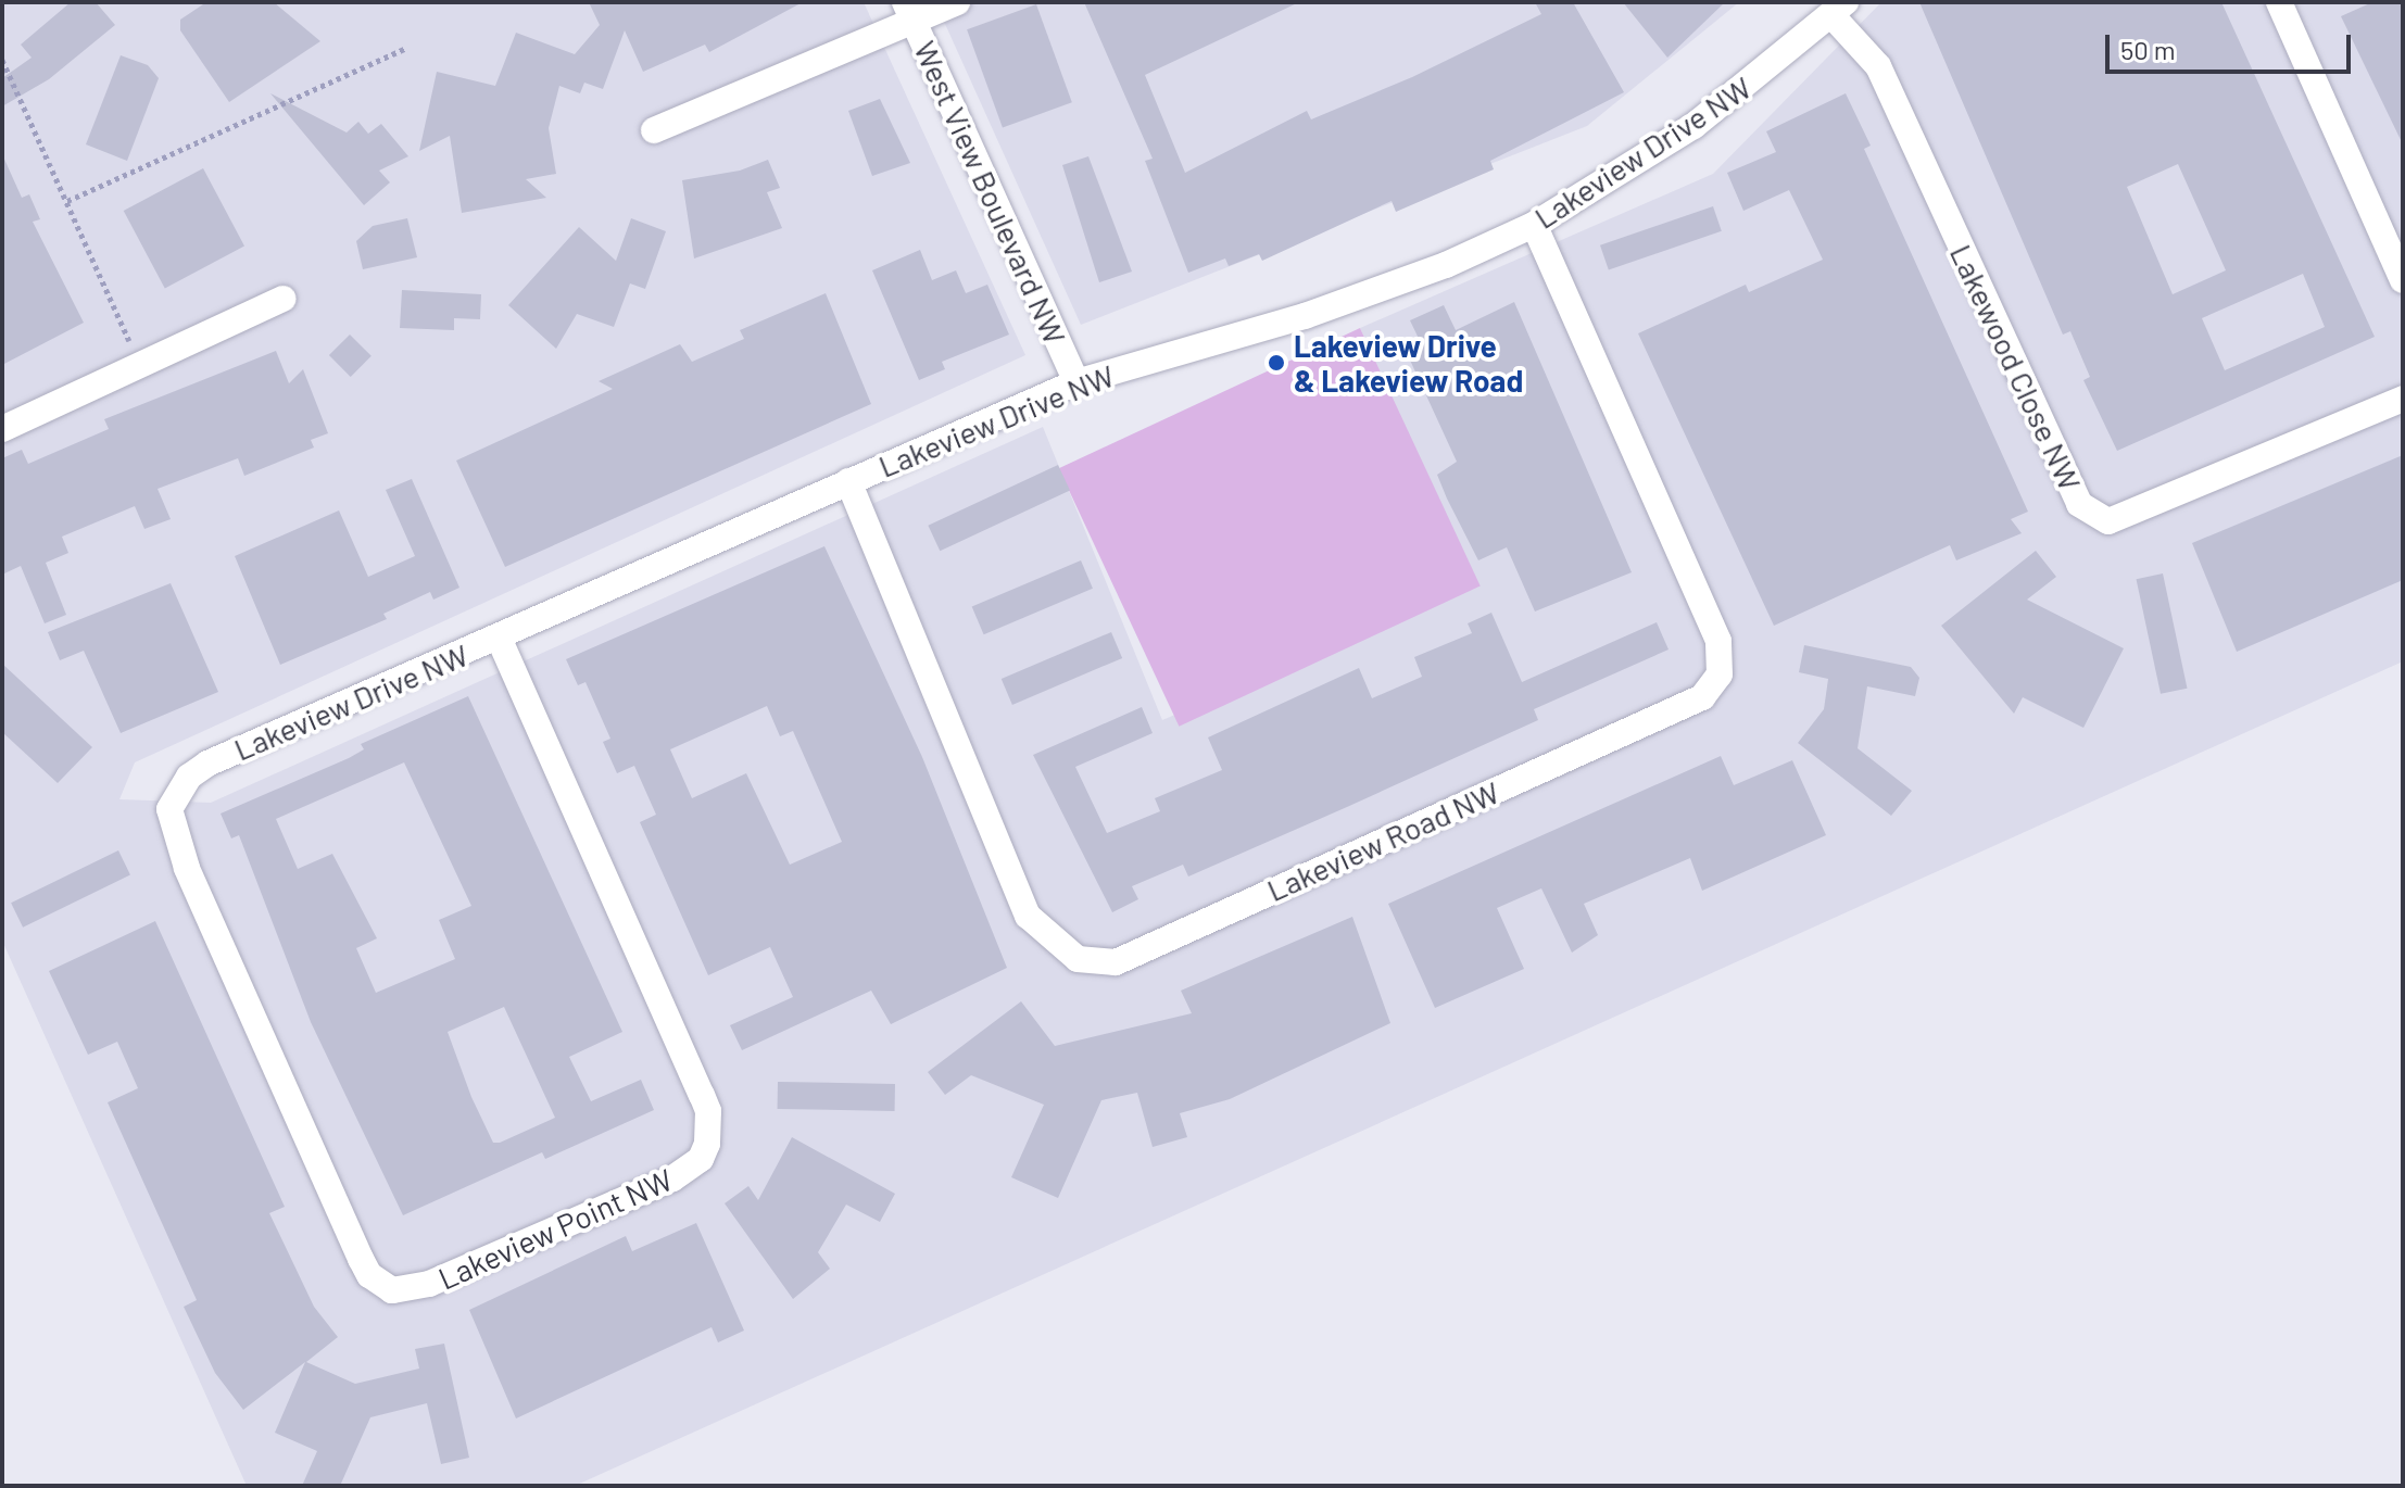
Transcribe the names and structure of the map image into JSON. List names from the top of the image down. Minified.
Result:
{"streets":{"street":["Lakeview Drive NW","West View Boulevard NW","Lakewood Close NW","Lakeview Road NW","Lakeview Point NW"]},"crossings":[["Lakeview Drive NW","West View Boulevard NW"],["Lakeview Drive NW","Lakewood Close NW"],["Lakeview Drive NW","Lakeview Road NW"],["Lakeview Drive NW","Lakeview Point NW"]],"places":["Lakeview Drive & Lakeview Road"],"scale_bar":"50 m"}
